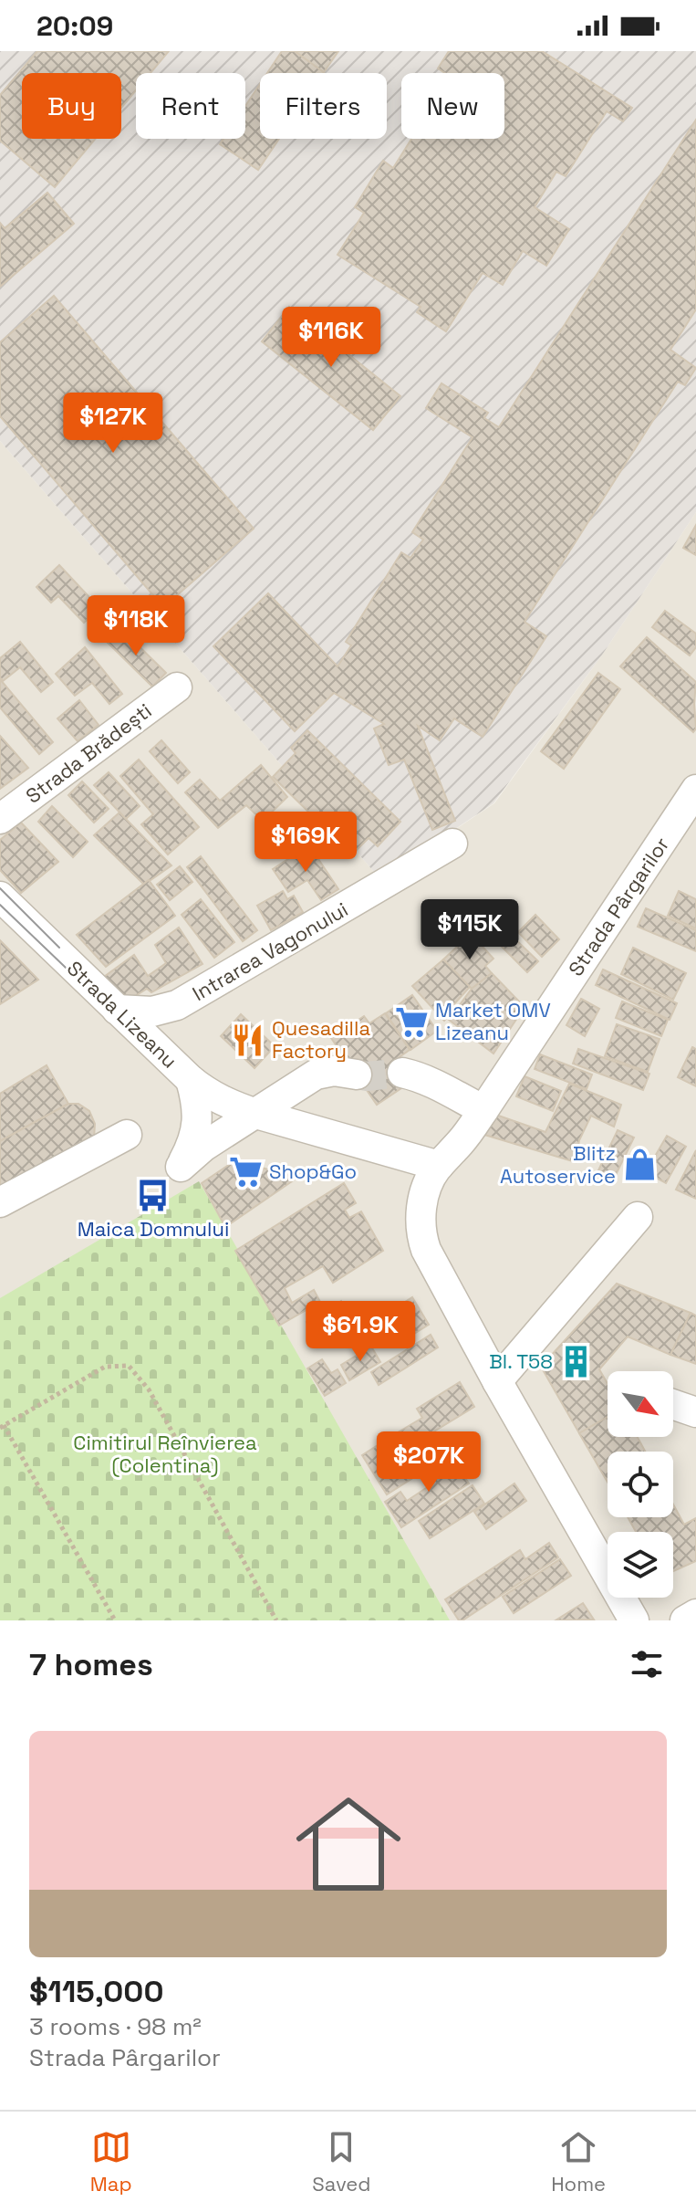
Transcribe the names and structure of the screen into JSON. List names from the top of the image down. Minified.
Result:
{"streets":{"street":["Strada Brădești","Strada Pârgarilor","Intrarea Vagonului","Strada Lizeanu"]},"crossings":[["Strada Pârgarilor","Strada Lizeanu"],["Intrarea Vagonului","Strada Lizeanu"]],"parks":["Cimitirul Reînvierea (Colentina)"],"places":{"supermarket":["Market OMV Lizeanu","Shop&Go"],"restaurant":["Quesadilla Factory"],"shop":["Blitz Autoservice"],"bus stop":["Maica Domnului"],"building":["Bl. T58"]},"north":"bottom right","page":{"status":"20:09","chip":["Buy","Rent","Filters","New"],"price":["$116K","$127K","$118K","$169K","$115K","$61.9K","$207K"],"heading":"7 homes","list":[{"name":"$115,000","note":"3 rooms · 98 m² · Strada Pârgarilor"}],"tabs":["Map","Saved","Home"]}}
